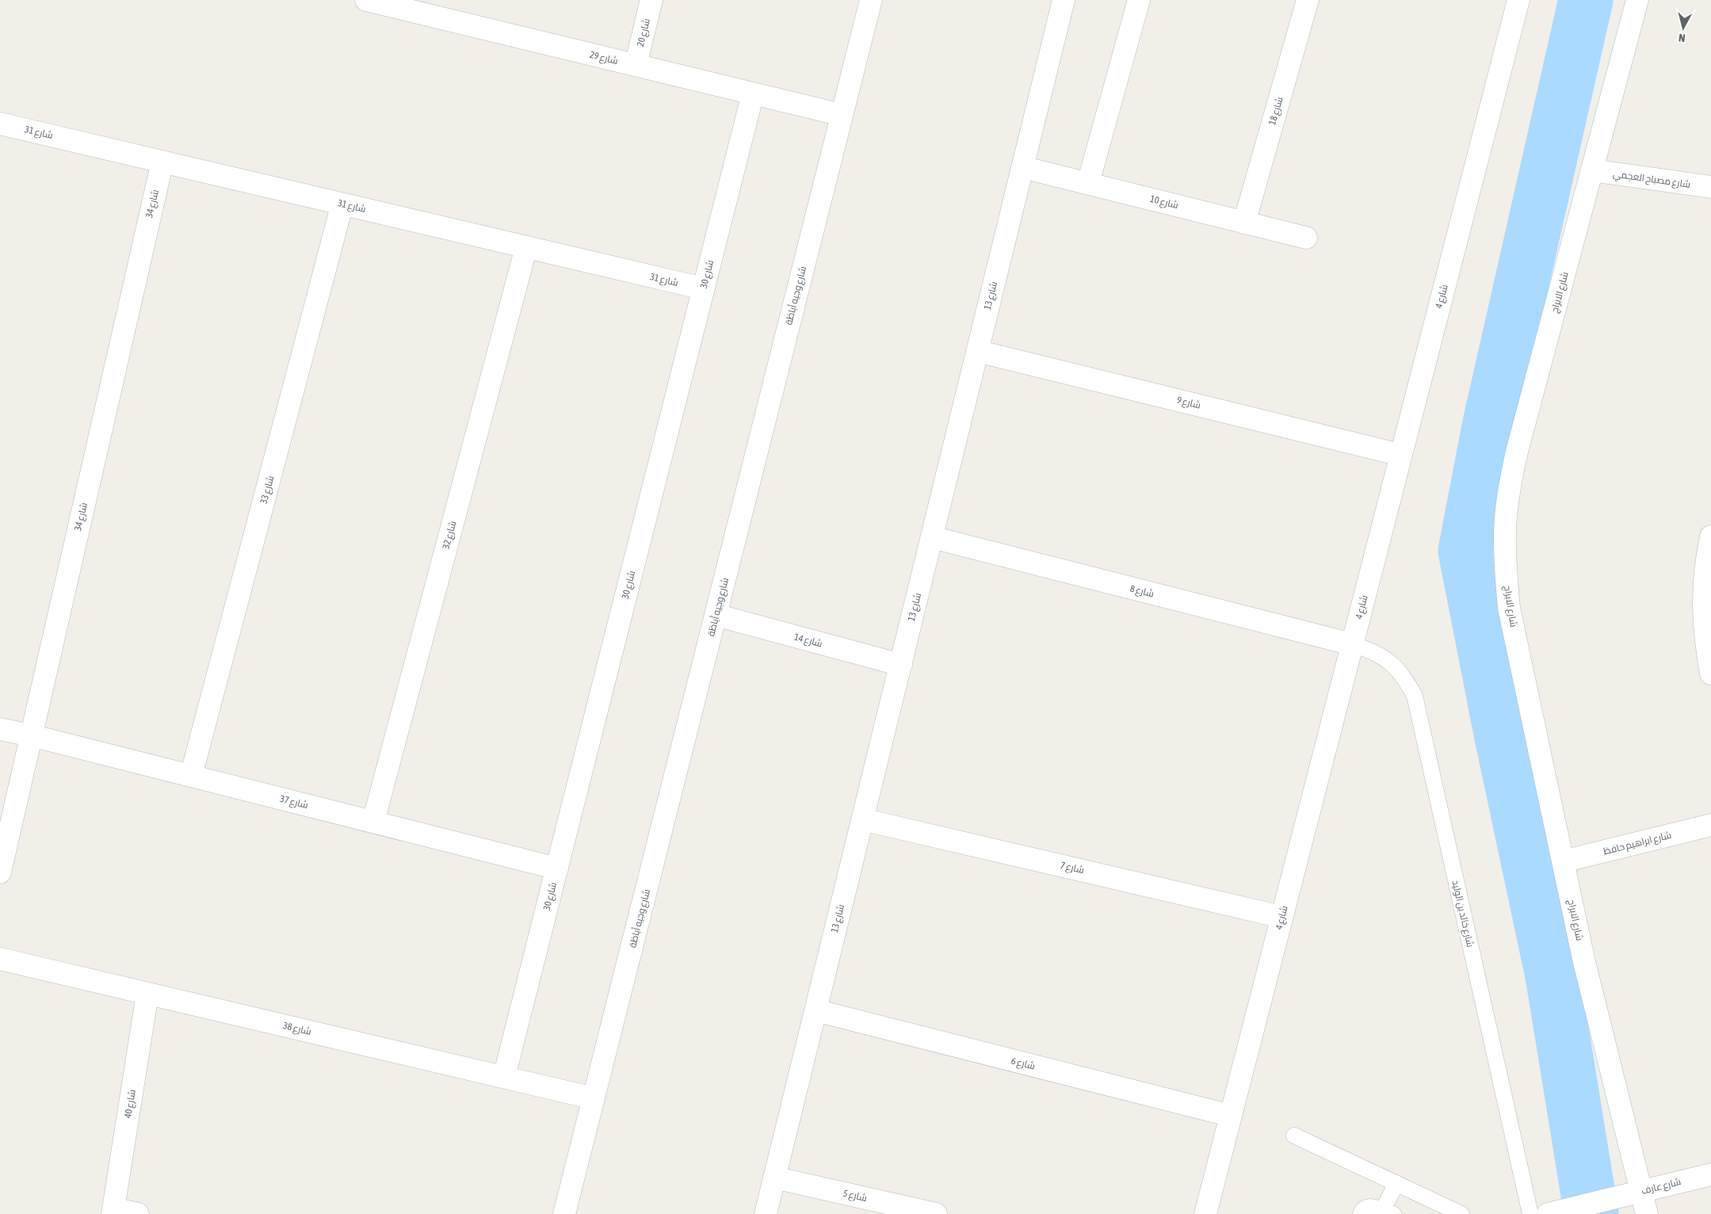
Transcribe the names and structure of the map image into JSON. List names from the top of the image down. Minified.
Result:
{"streets":{"street":["شارع 20","شارع 29","شارع 18","شارع 31","شارع مصباح العجمي","شارع 10","شارع 34","شارع 30","شارع الابراج","شارع وجيه أباظة","شارع 13","شارع 4","شارع 9","شارع 33","شارع 32","شارع 8","شارع 14","شارع 37","شارع ابراهيم حافظ","شارع 7","شارع 38","شارع 6","شارع 40","شارع عارف","شارع 5"],"lane":["شارع خالد بن الوليد"]},"crossings":[["شارع 20","شارع 29"],["شارع 29","شارع 30"],["شارع 29","شارع وجيه أباظة"],["شارع 18","شارع 10"],["شارع 31","شارع 34"],["شارع 31","شارع 30"],["شارع 31","شارع 33"],["شارع 31","شارع 32"],["شارع مصباح العجمي","شارع الابراج"],["شارع 10","شارع 13"],["شارع 34","شارع 37"],["شارع 30","شارع 37"],["شارع 30","شارع 38"],["شارع الابراج","شارع ابراهيم حافظ"],["شارع الابراج","شارع عارف"],["شارع وجيه أباظة","شارع 14"],["شارع وجيه أباظة","شارع 38"],["شارع 13","شارع 9"],["شارع 13","شارع 8"],["شارع 13","شارع 14"],["شارع 13","شارع 7"],["شارع 13","شارع 6"],["شارع 13","شارع 5"],["شارع 4","شارع 9"],["شارع 4","شارع 8"],["شارع 4","شارع 7"],["شارع 4","شارع خالد بن الوليد"],["شارع 4","شارع 6"],["شارع 33","شارع 37"],["شارع 32","شارع 37"],["شارع 8","شارع خالد بن الوليد"],["شارع 38","شارع 40"]],"north":"bottom"}
